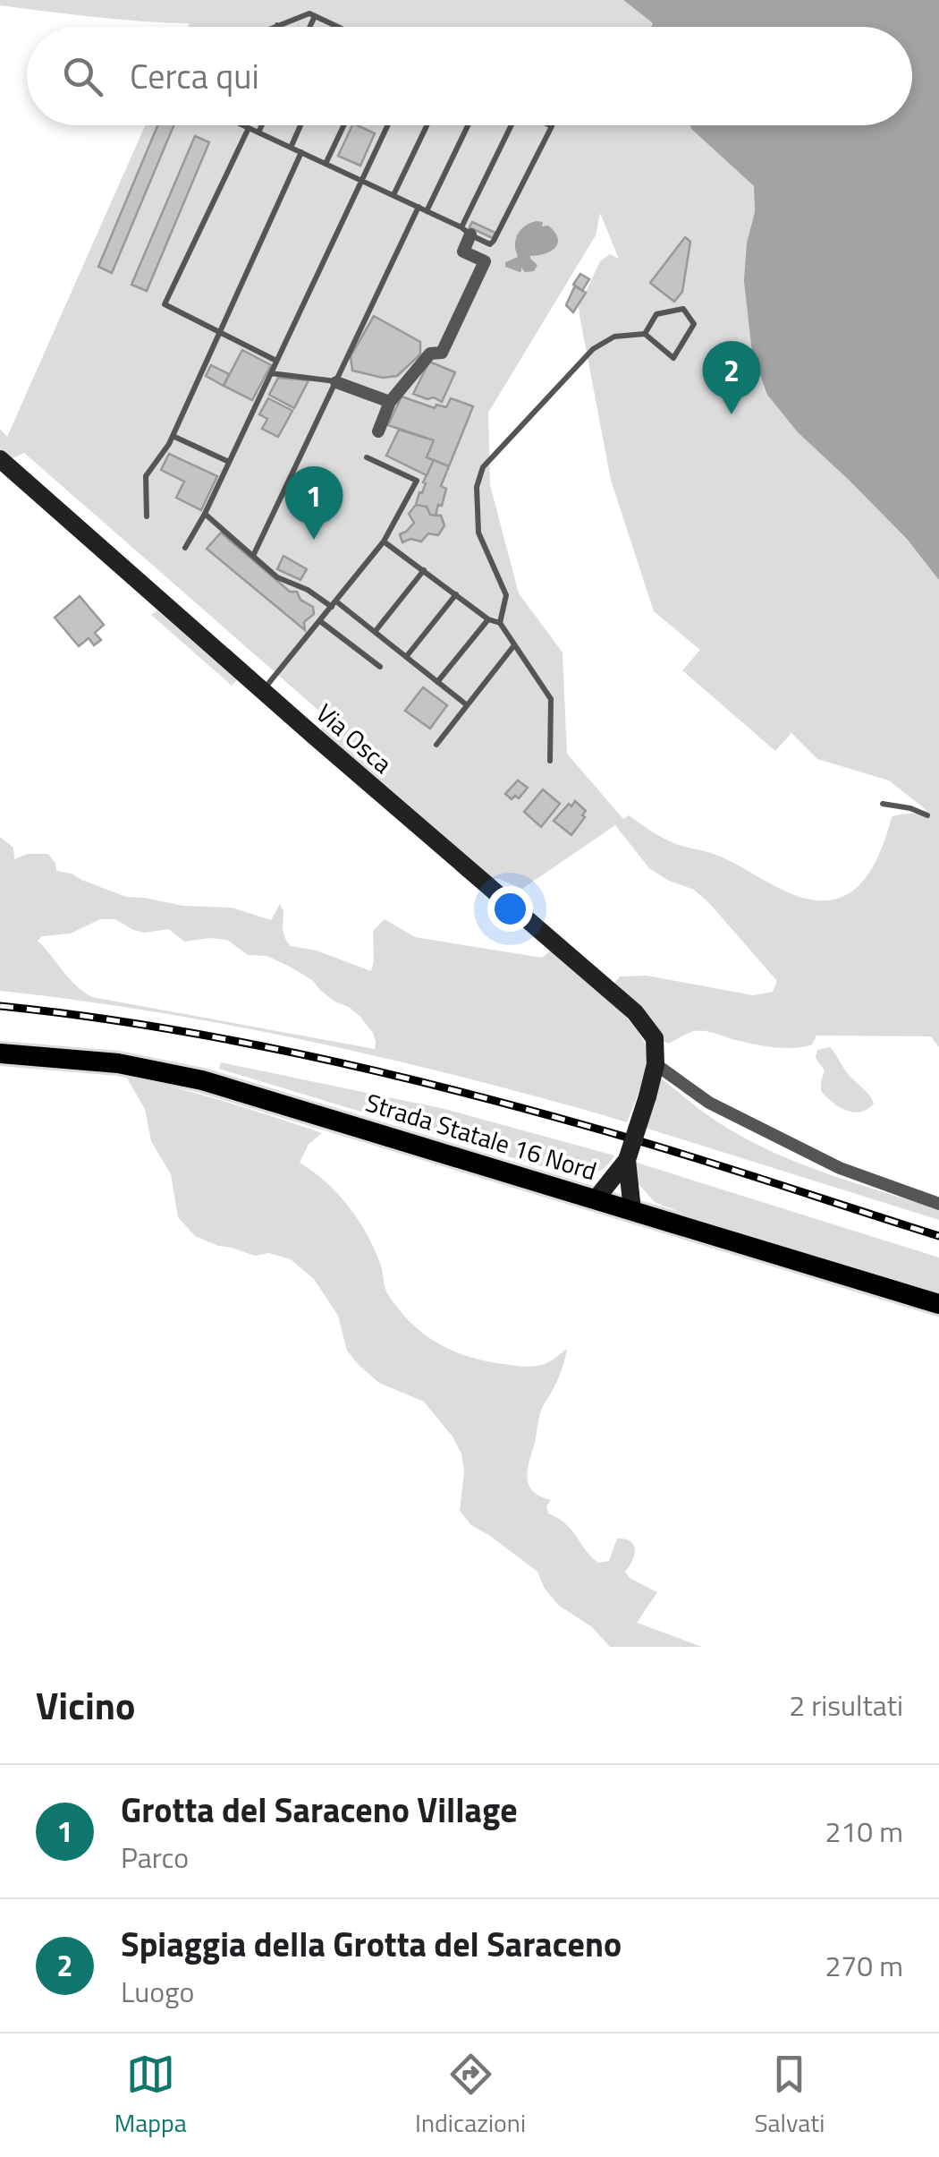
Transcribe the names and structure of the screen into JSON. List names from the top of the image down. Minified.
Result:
{"streets":{"main road":["Strada Statale 16 Nord"],"street":["Via Osca"]},"page":{"search":"Cerca qui","pins":["2","1"],"heading":["Vicino","2 risultati"],"list":[{"mark":"1","name":"Grotta del Saraceno Village","note":"Parco","value":"210 m"},{"mark":"2","name":"Spiaggia della Grotta del Saraceno","note":"Luogo","value":"270 m"}],"nav":["Mappa","Indicazioni","Salvati"]}}
